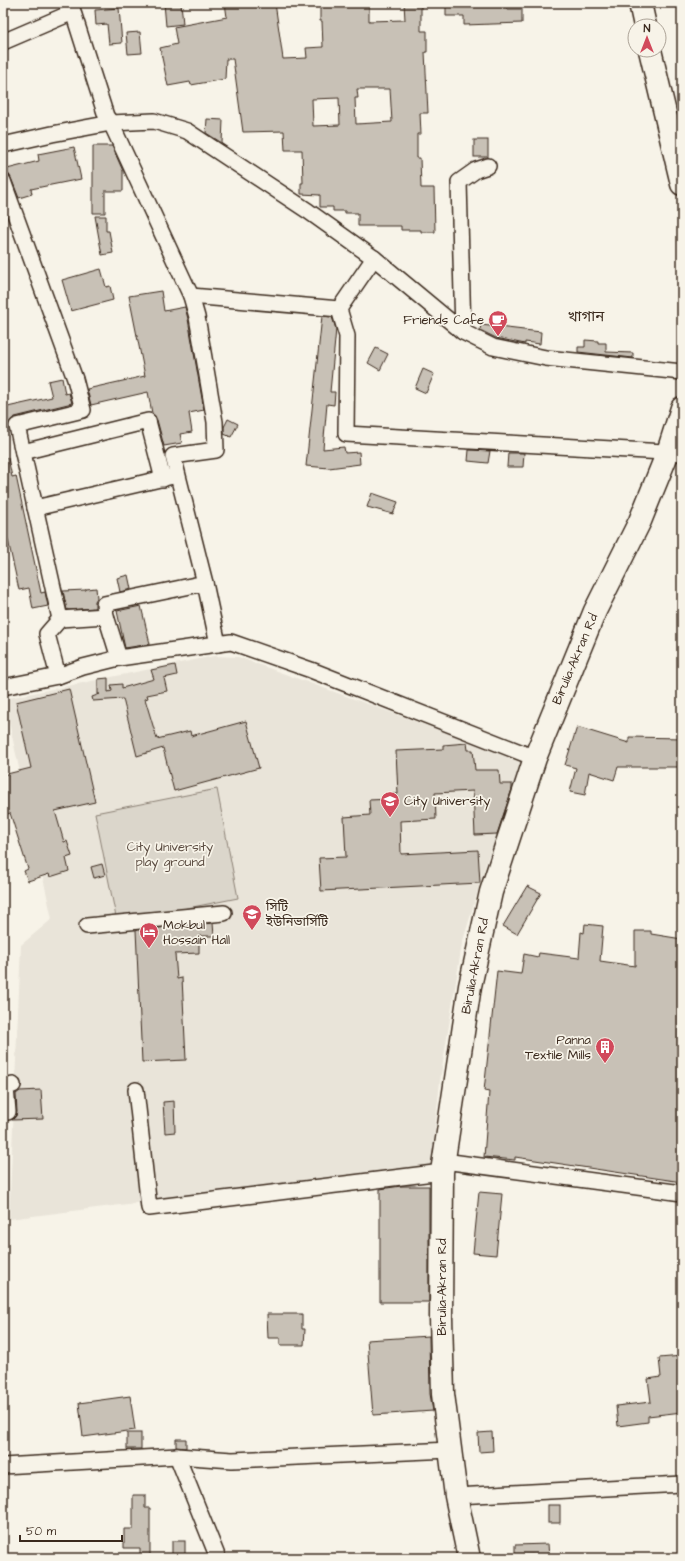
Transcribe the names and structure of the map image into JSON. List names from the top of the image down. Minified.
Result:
{"streets":{"highway":["Birulia-Akran Rd"]},"districts":["খাগান"],"parks":["City University play ground"],"places":{"cafe":["Friends Cafe"],"school or university":["City University","সিটি ইউনিভার্সিটি"],"hotel":["Mokbul Hossain Hall"],"building":["Panna Textile Mills"]},"scale_bar":"50 m","north":"top"}
